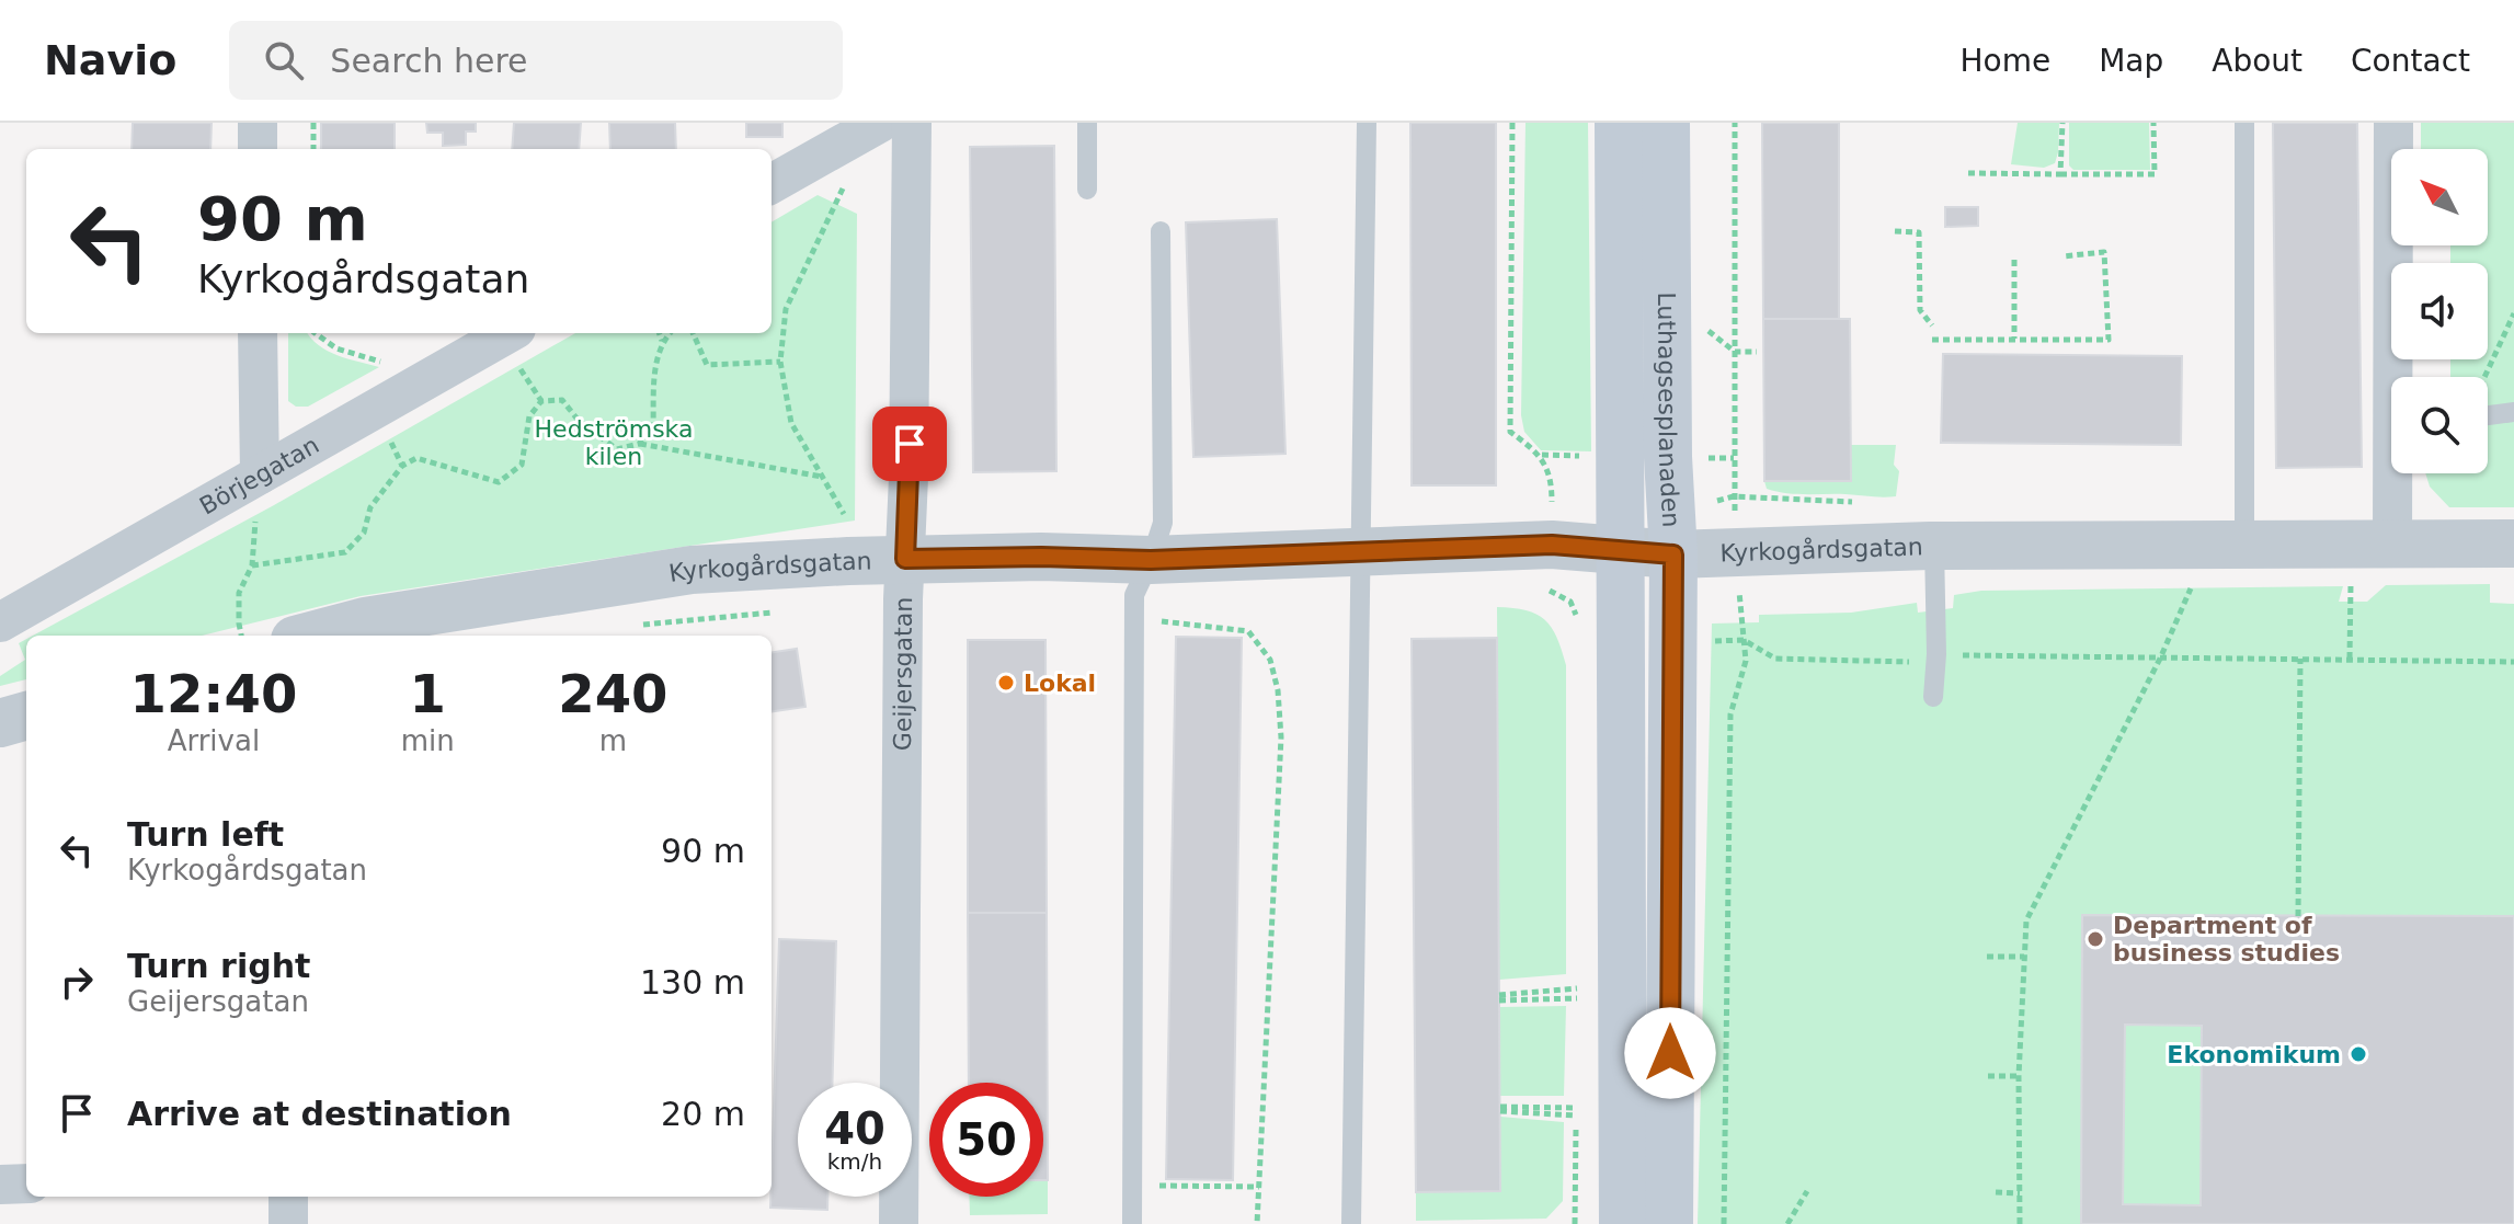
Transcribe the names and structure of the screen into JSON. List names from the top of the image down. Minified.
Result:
{"streets":{"main road":["Luthagsesplanaden"],"street":["Börjegatan","Kyrkogårdsgatan","Geijersgatan"]},"crossings":[["Luthagsesplanaden","Kyrkogårdsgatan"],["Kyrkogårdsgatan","Geijersgatan"]],"parks":["Hedströmska kilen"],"places":["Lokal","Department of business studies","Ekonomikum"],"north":"top left","page":{"header":"Navio","search":"Search here","nav":["Home","Map","About","Contact"],"turn":["90 m","Kyrkogårdsgatan"],"eta":["12:40","Arrival","1","min","240","m"],"list":[{"name":"Turn left","note":"Kyrkogårdsgatan","value":"90 m"},{"name":"Turn right","note":"Geijersgatan","value":"130 m"},{"name":"Arrive at destination","value":"20 m"}],"speed":"40 km/h","limit":"50"}}
